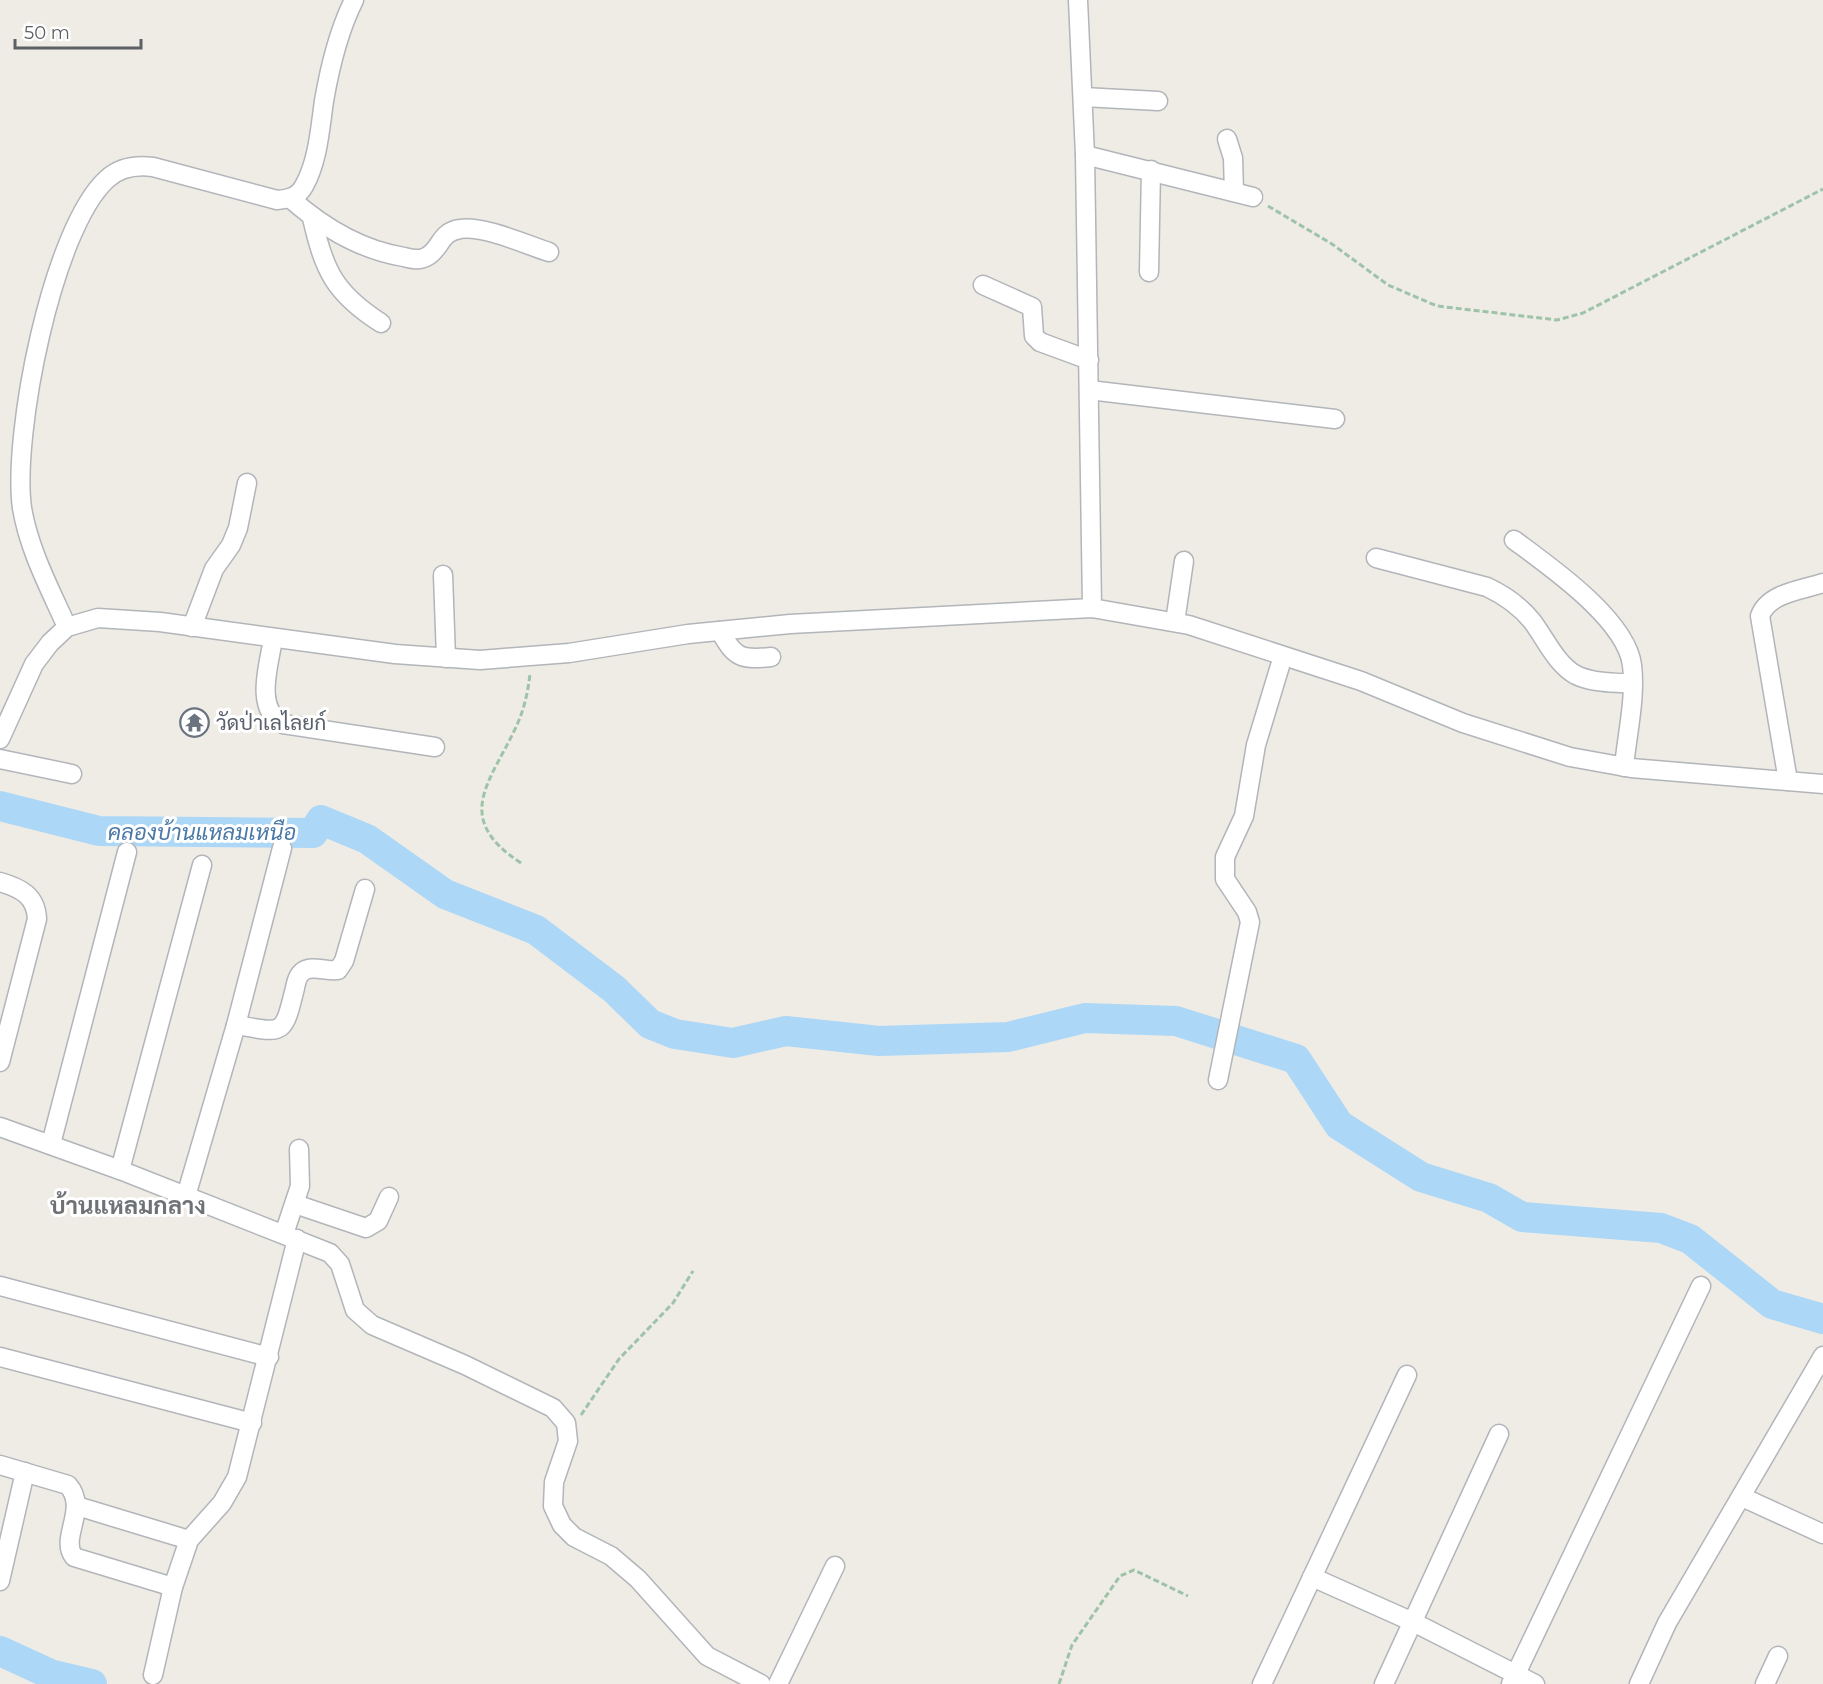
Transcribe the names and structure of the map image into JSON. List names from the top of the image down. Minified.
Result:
{"districts":["บ้านแหลมกลาง"],"water":["คลองบ้านแหลมเหนือ"],"places":{"temple":["วัดป่าเลไลยก์"]},"scale_bar":"50 m"}
